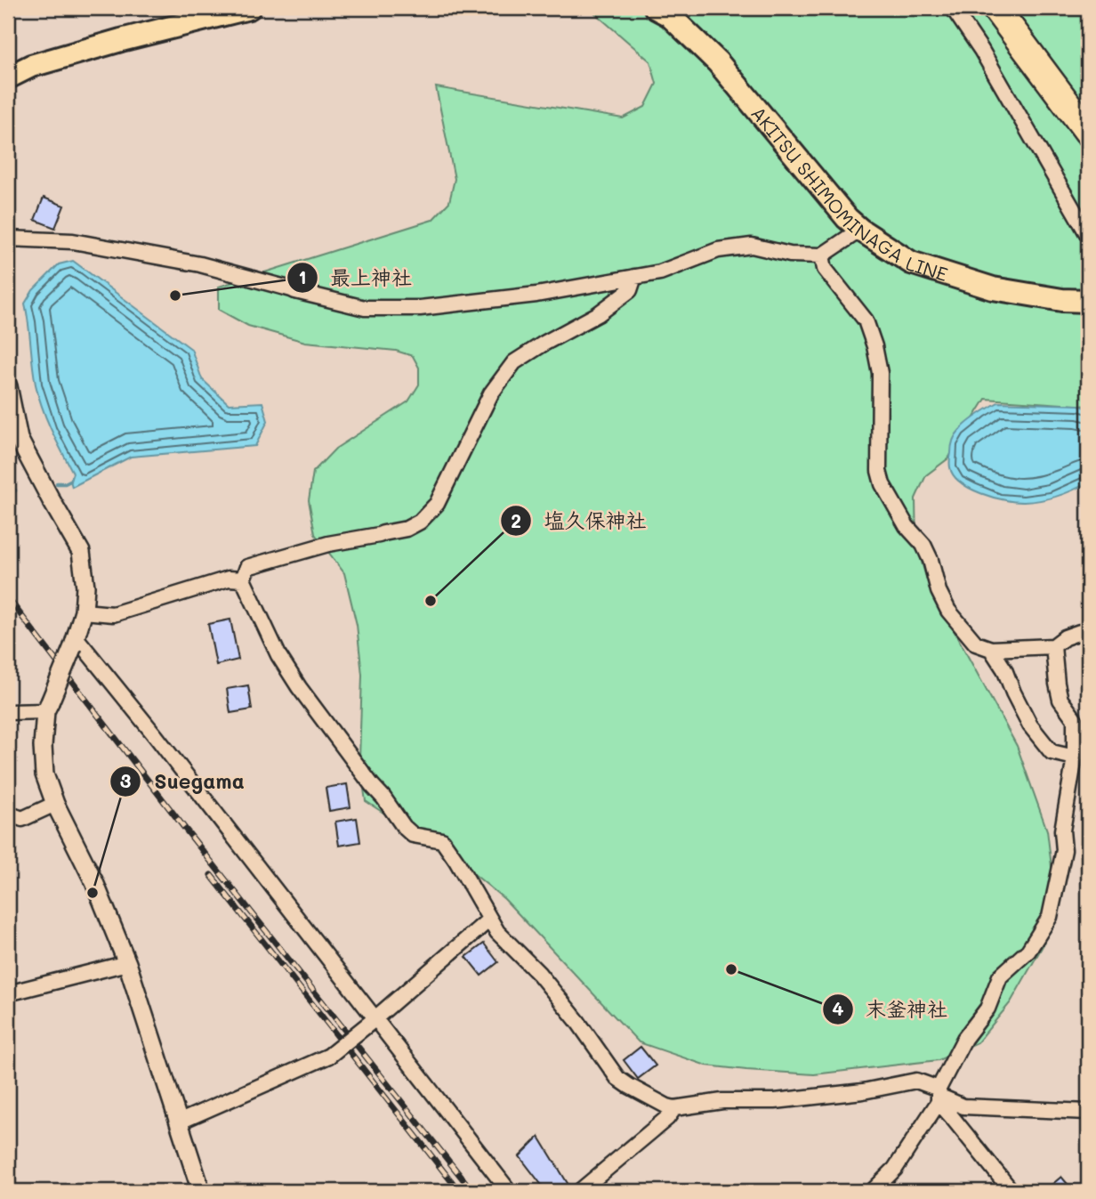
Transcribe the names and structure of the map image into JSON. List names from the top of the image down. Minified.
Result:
{"streets":{"main road":["AKITSU SHIMOMINAGA LINE"]},"places":["最上神社","塩久保神社","Suegama","末釜神社"]}
